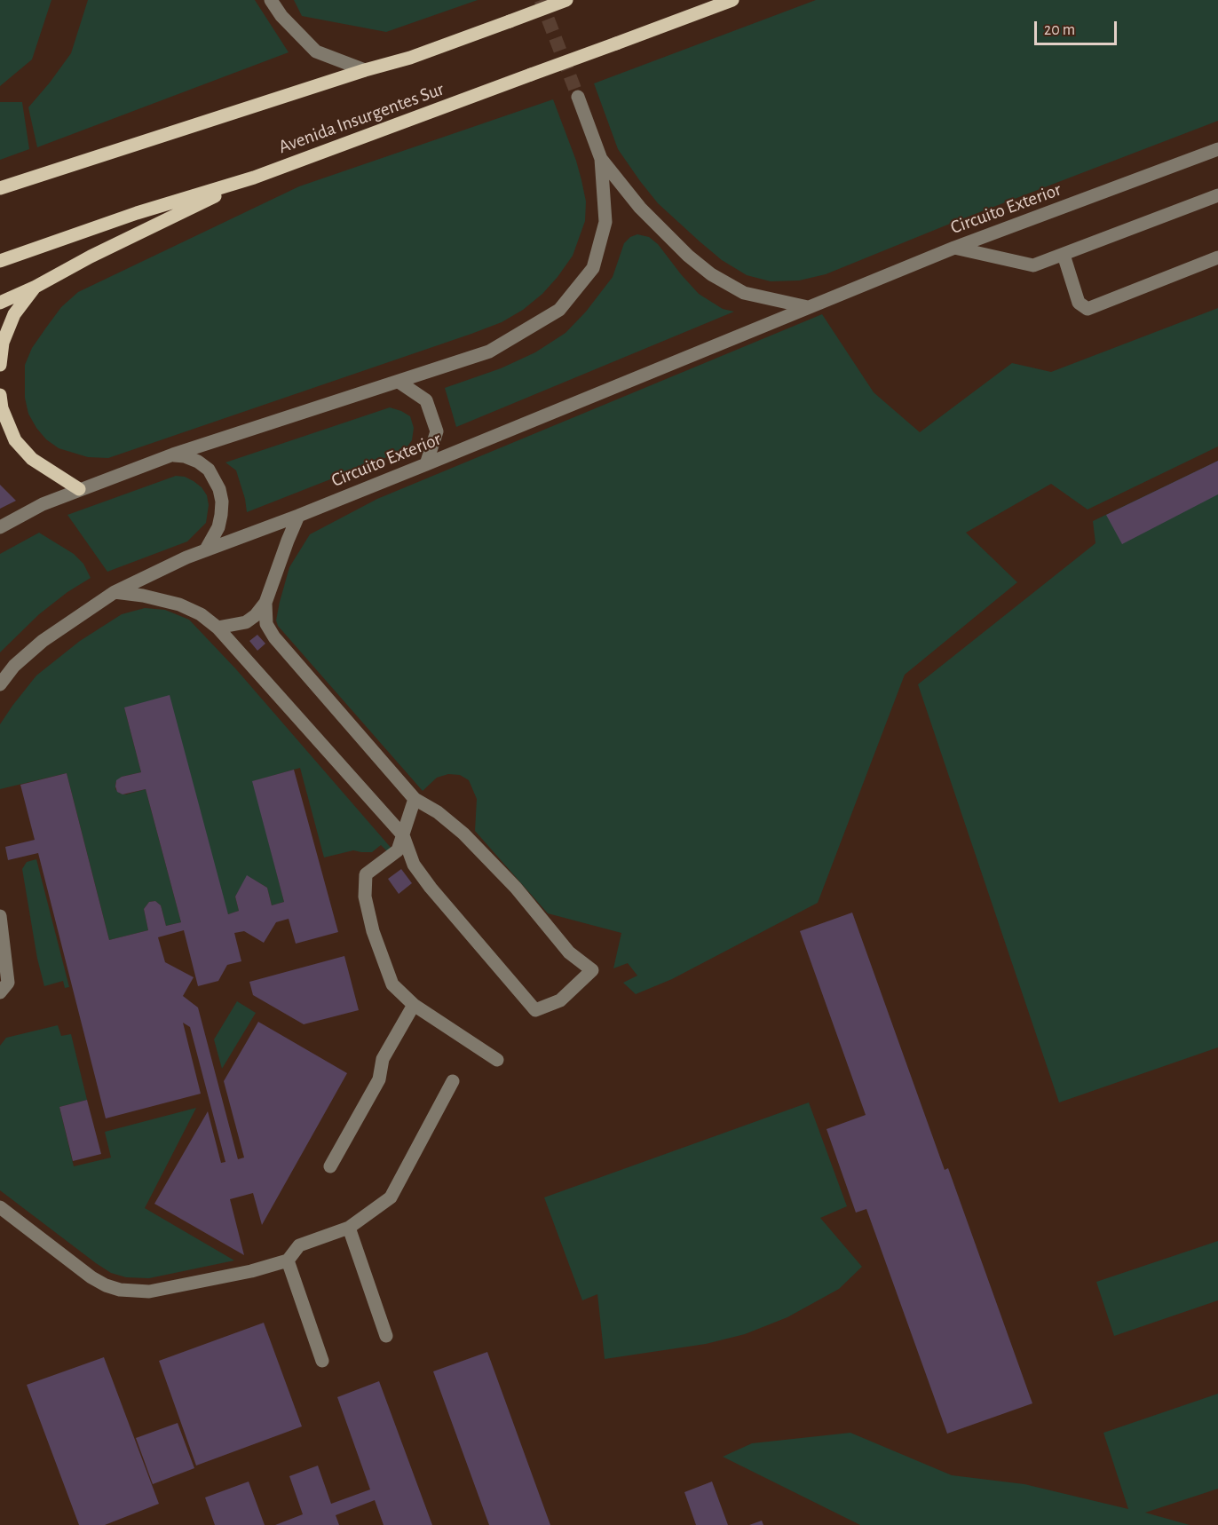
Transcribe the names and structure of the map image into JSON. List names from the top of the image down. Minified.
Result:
{"streets":{"main road":["Avenida Insurgentes Sur"],"street":["Circuito Exterior"]},"scale_bar":"20 m"}
